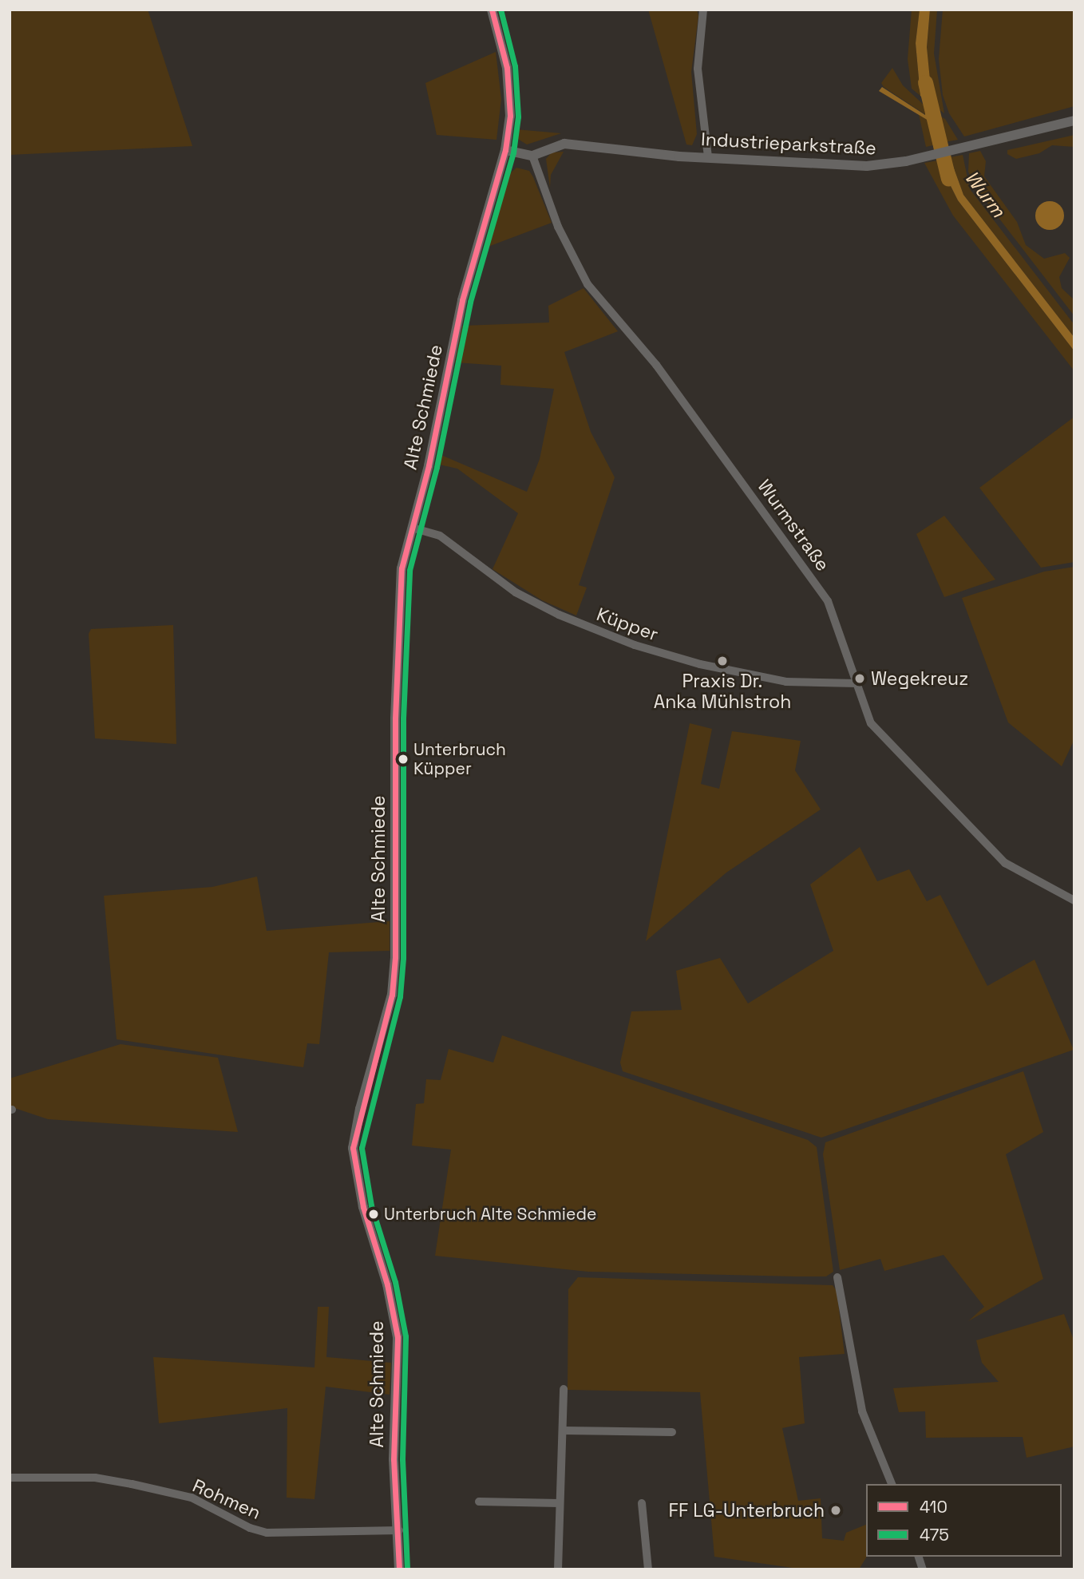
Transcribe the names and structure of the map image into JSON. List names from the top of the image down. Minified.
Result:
{"streets":{"street":["Industrieparkstraße","Alte Schmiede","Wurmstraße","Küpper","Rohmen"]},"crossings":[["Industrieparkstraße","Wurmstraße"],["Alte Schmiede","Küpper"],["Alte Schmiede","Rohmen"],["Wurmstraße","Küpper"]],"water":["Wurm"],"places":["Praxis Dr. Anka Mühlstroh","Wegekreuz","Unterbruch Küpper","Unterbruch Alte Schmiede","FF LG-Unterbruch"],"lines":["transit line 410","transit line 475"],"legend":["410","475"]}
